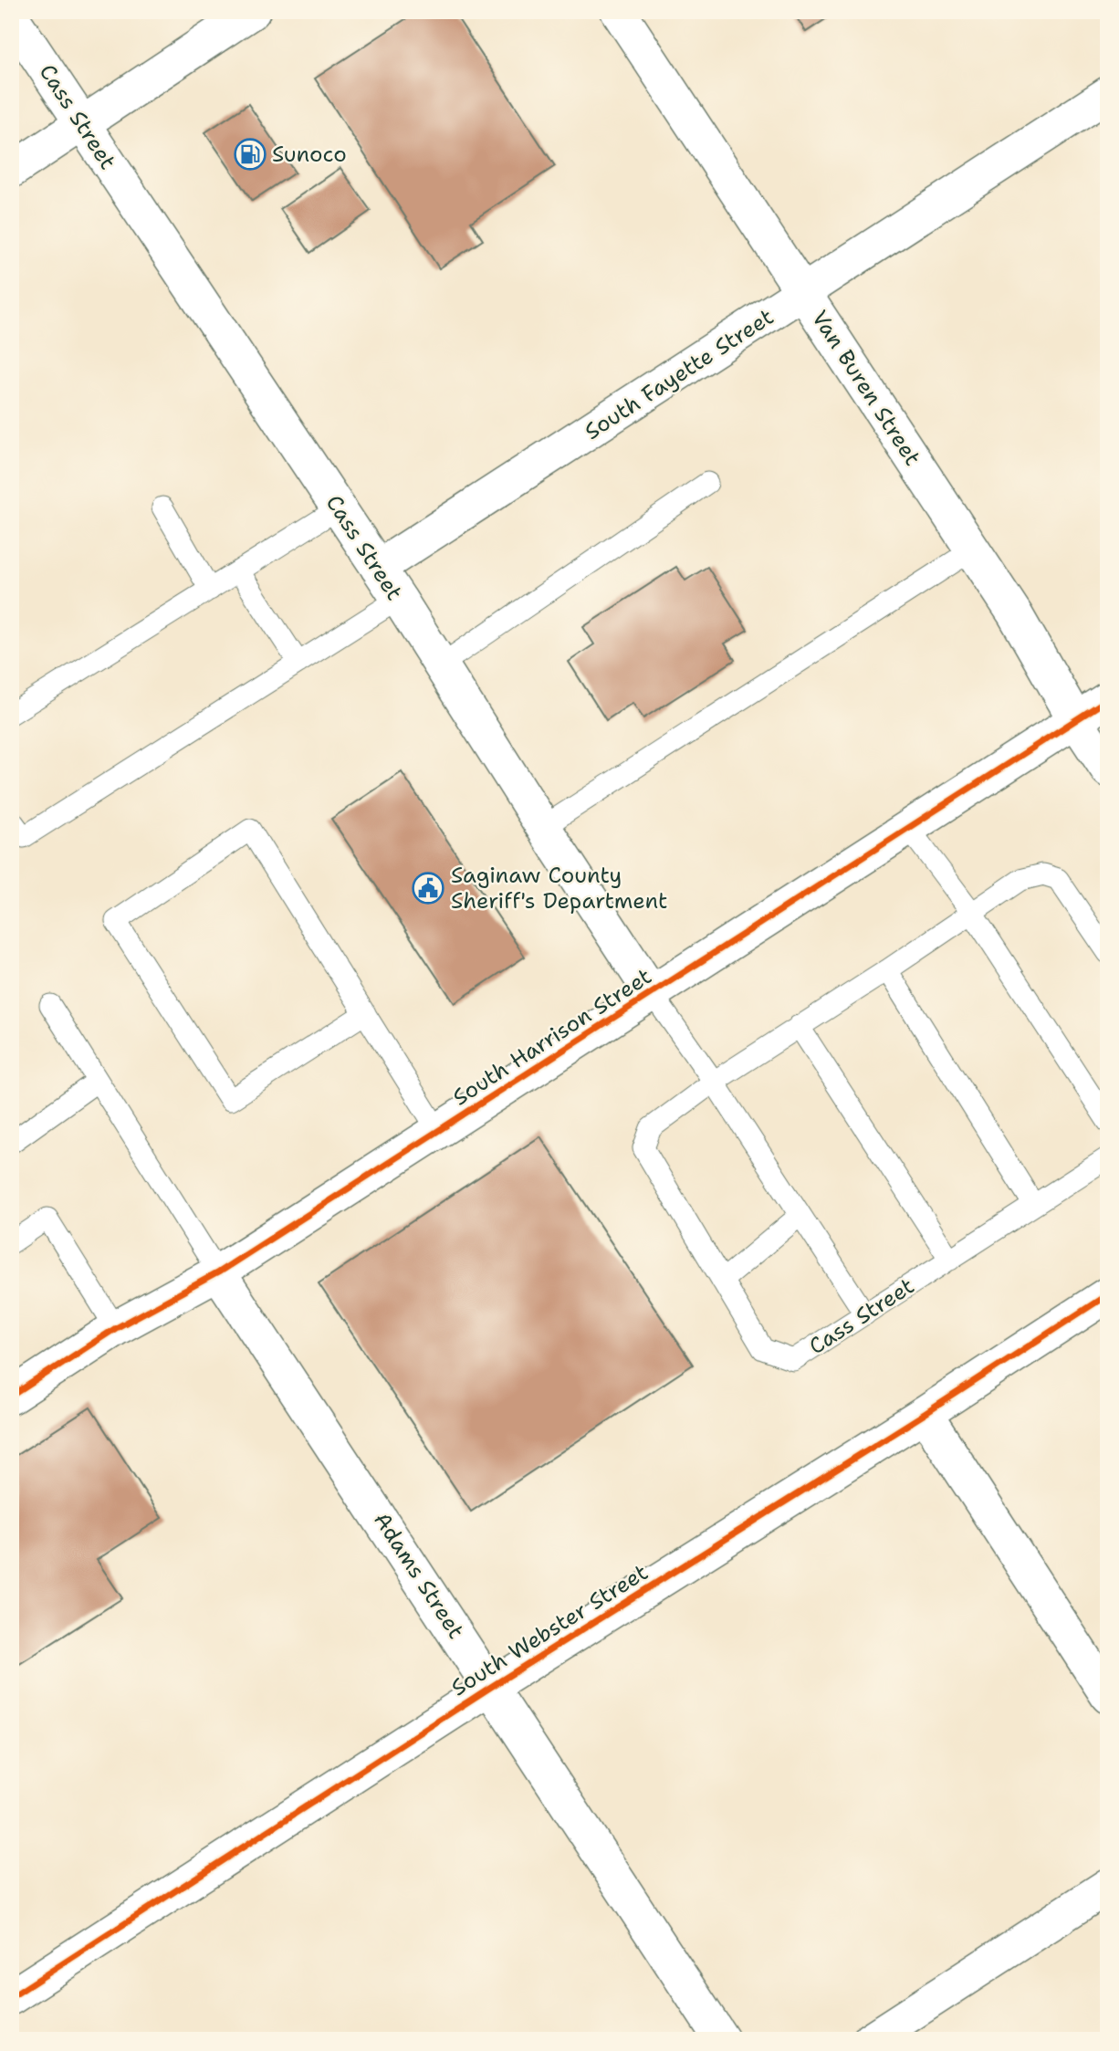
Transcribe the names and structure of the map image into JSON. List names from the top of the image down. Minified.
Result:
{"streets":{"street":["Cass Street","South Fayette Street","Van Buren Street","South Harrison Street","Adams Street","South Webster Street"]},"crossings":[["Cass Street","South Fayette Street"],["Cass Street","South Harrison Street"],["South Fayette Street","Van Buren Street"],["Van Buren Street","South Harrison Street"],["South Harrison Street","Adams Street"],["Adams Street","South Webster Street"]],"places":{"fuel station":["Sunoco"],"public building":["Saginaw County Sheriff's Department"]}}
